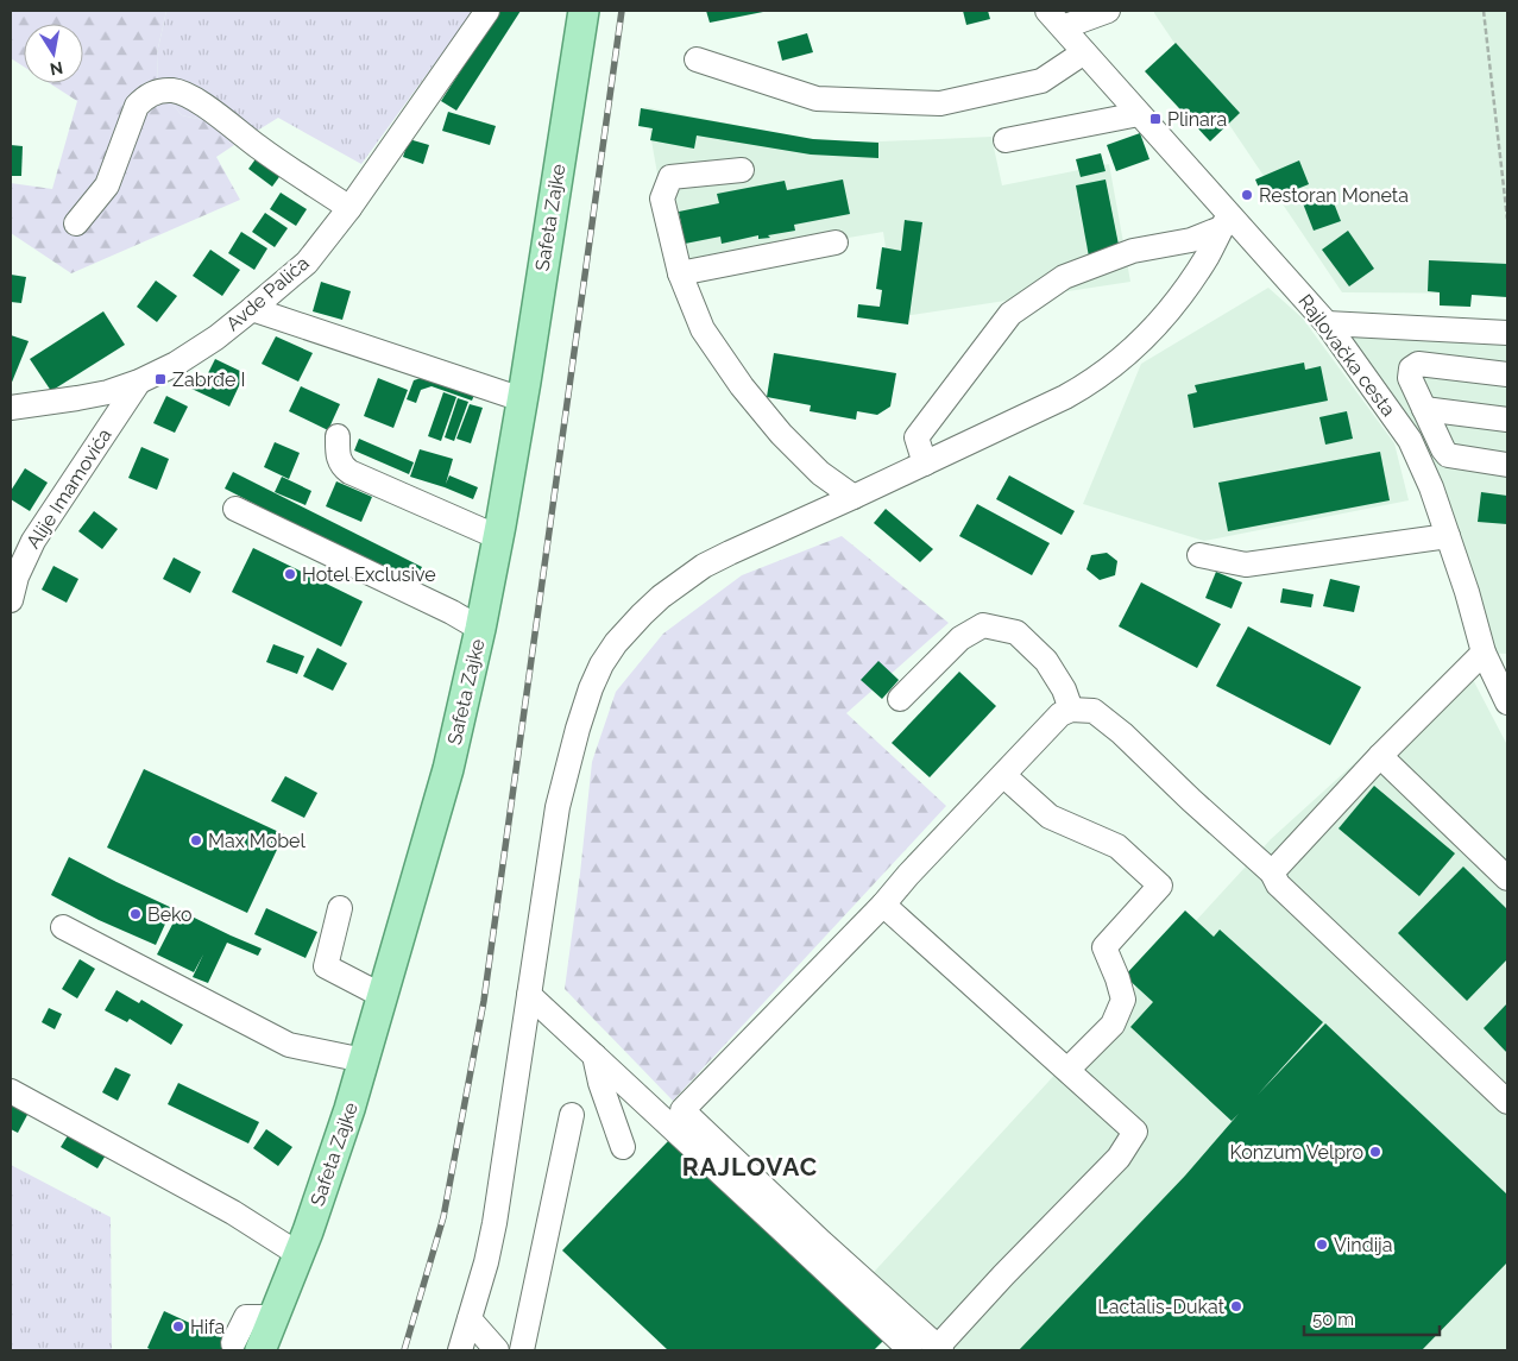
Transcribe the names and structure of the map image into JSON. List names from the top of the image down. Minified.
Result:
{"streets":{"main road":["Safeta Zajke"],"street":["Avde Palića","Rajlovačka cesta","Alije Imamovića"]},"crossings":[["Avde Palića","Alije Imamovića"]],"districts":["RAJLOVAC"],"places":{"transit":["Plinara","Zabrđe I"],"other":["Restoran Moneta","Hotel Exclusive","Max Mobel","Beko","Konzum Velpro","Vindija","Lactalis-Dukat","Hifa"]},"scale_bar":"50 m","north":"bottom"}
